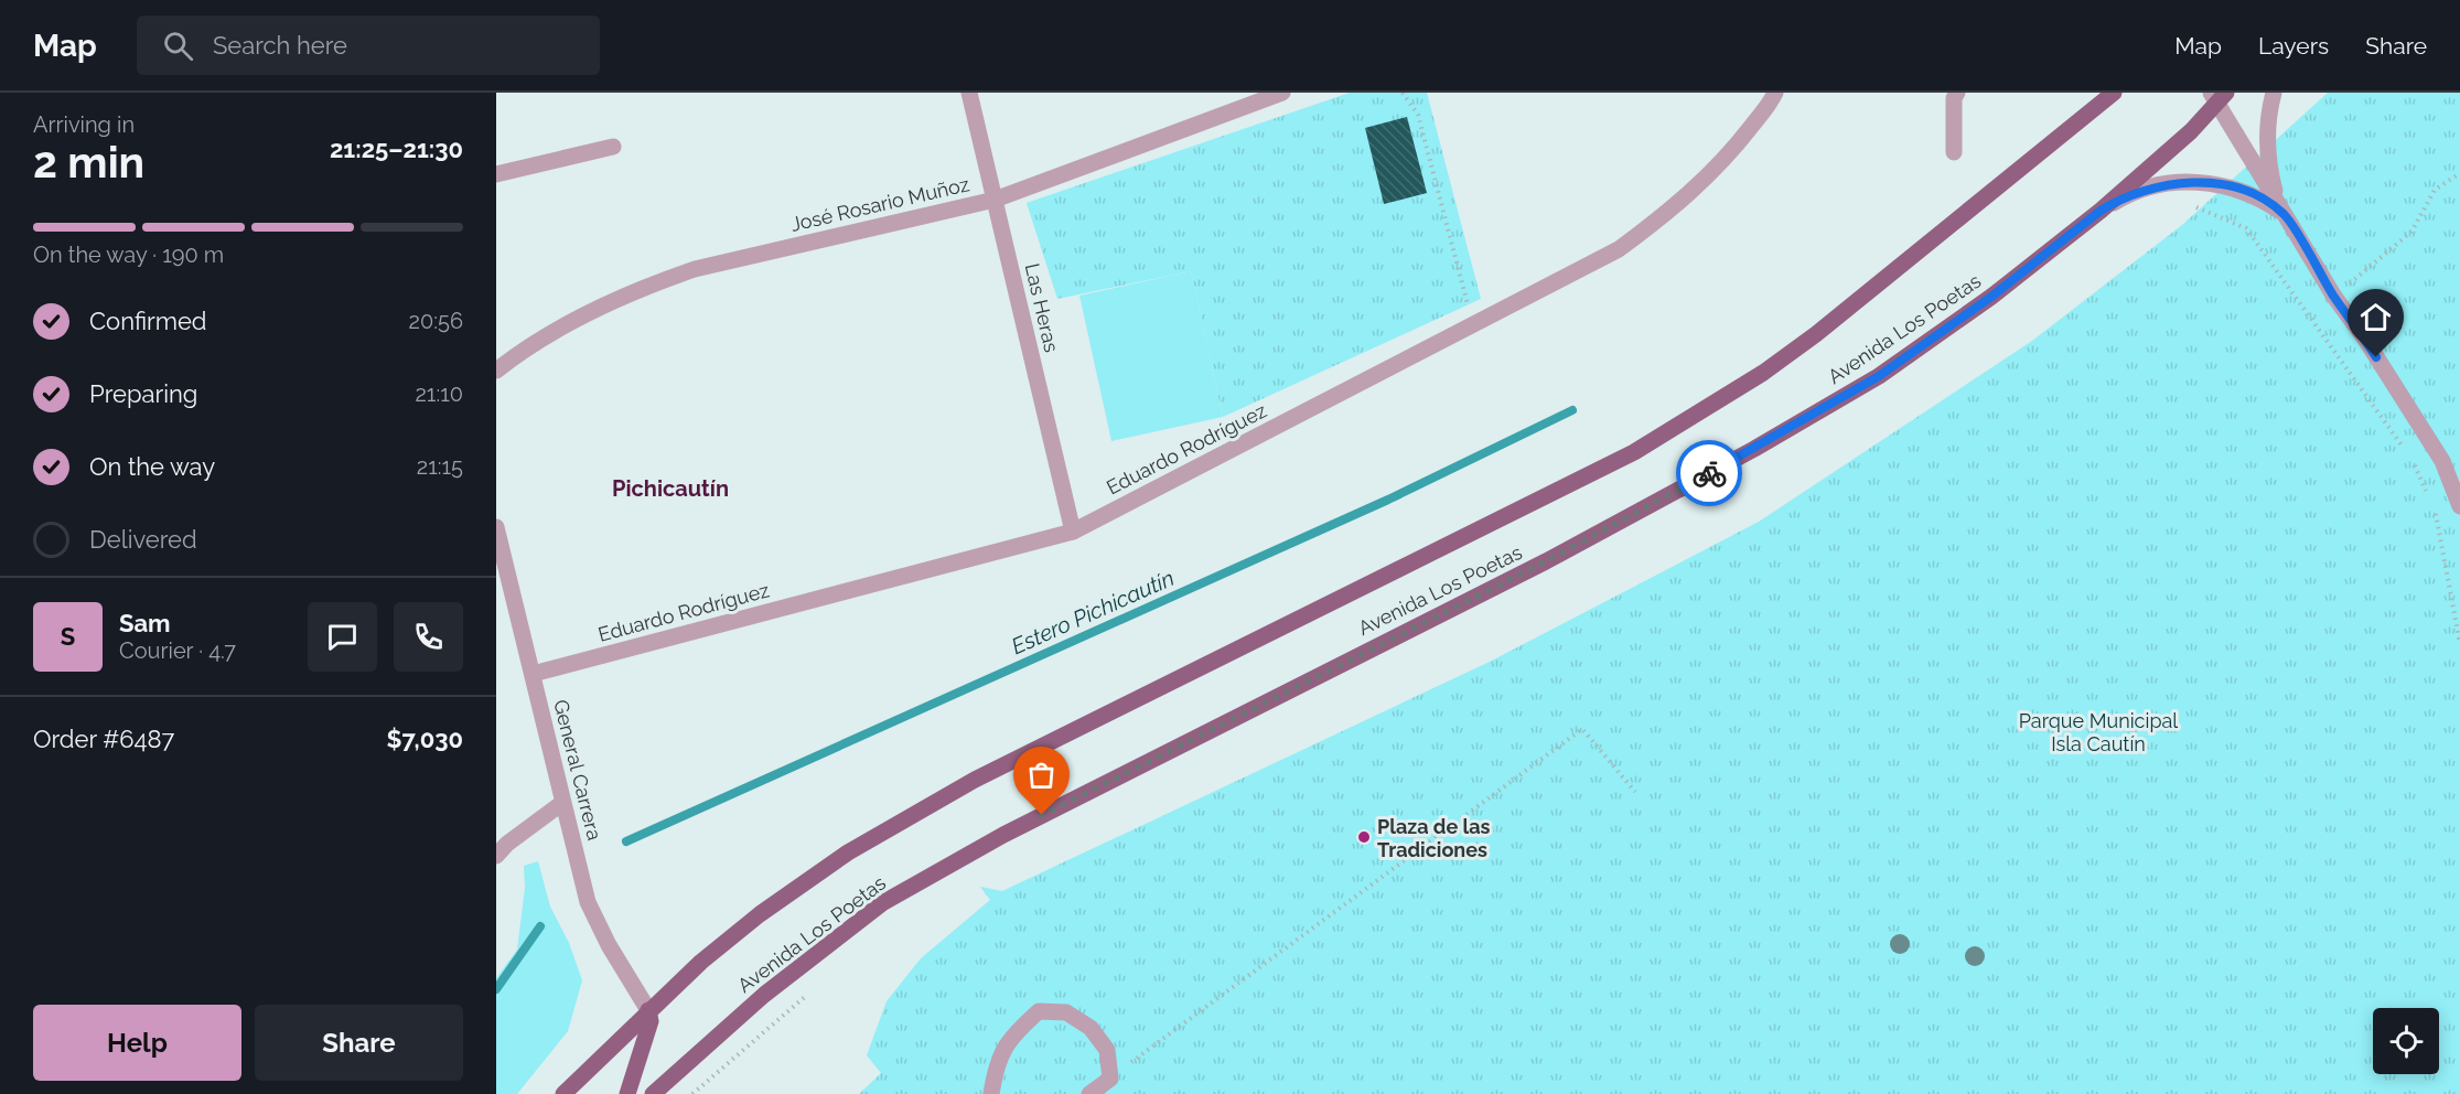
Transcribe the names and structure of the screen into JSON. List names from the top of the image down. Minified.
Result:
{"streets":{"main road":["Avenida Los Poetas"],"street":["José Rosario Muñoz","Las Heras","Eduardo Rodríguez","General Carrera"]},"crossings":[["José Rosario Muñoz","Las Heras"],["Las Heras","Eduardo Rodríguez"],["Avenida Los Poetas","General Carrera"],["Eduardo Rodríguez","General Carrera"]],"districts":["Pichicautín"],"water":["Estero Pichicautín"],"parks":["Parque Municipal Isla Cautín"],"places":["Plaza de las Tradiciones"],"page":{"header":"Map","search":"Search here","nav":["Map","Layers","Share"],"heading":["2 min","Arriving in","21:25–21:30"],"panel":["Sam","Courier · 4.7","Order #6487","$7,030"],"bar":"On the way · 190 m","list":[["Confirmed","20:56"],["Preparing","21:10"],["On the way","21:15"],"Delivered"],"round":"S","buttons":["Help","Share"]}}
